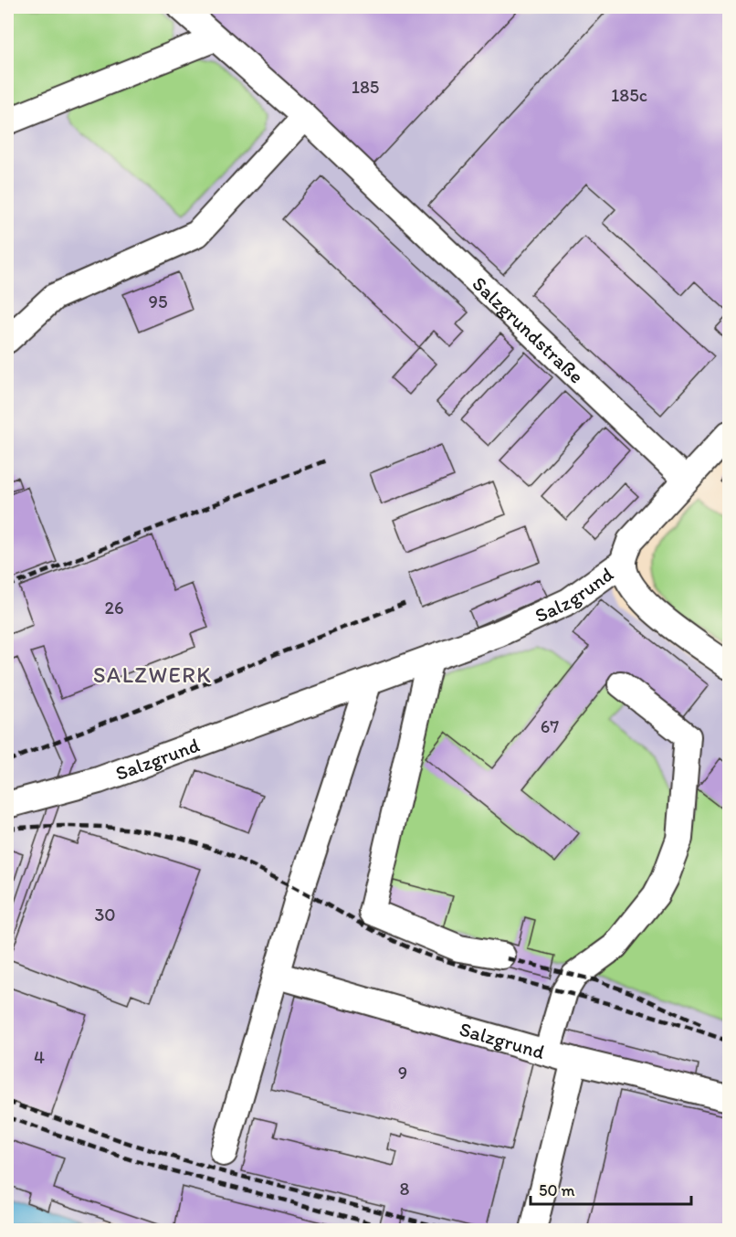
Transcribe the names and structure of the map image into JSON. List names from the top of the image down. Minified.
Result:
{"streets":{"street":["Salzgrundstraße","Salzgrund"]},"districts":["SALZWERK"],"house_numbers":["185","185c","95","26","67","30","4","9","8"],"scale_bar":"50 m"}
